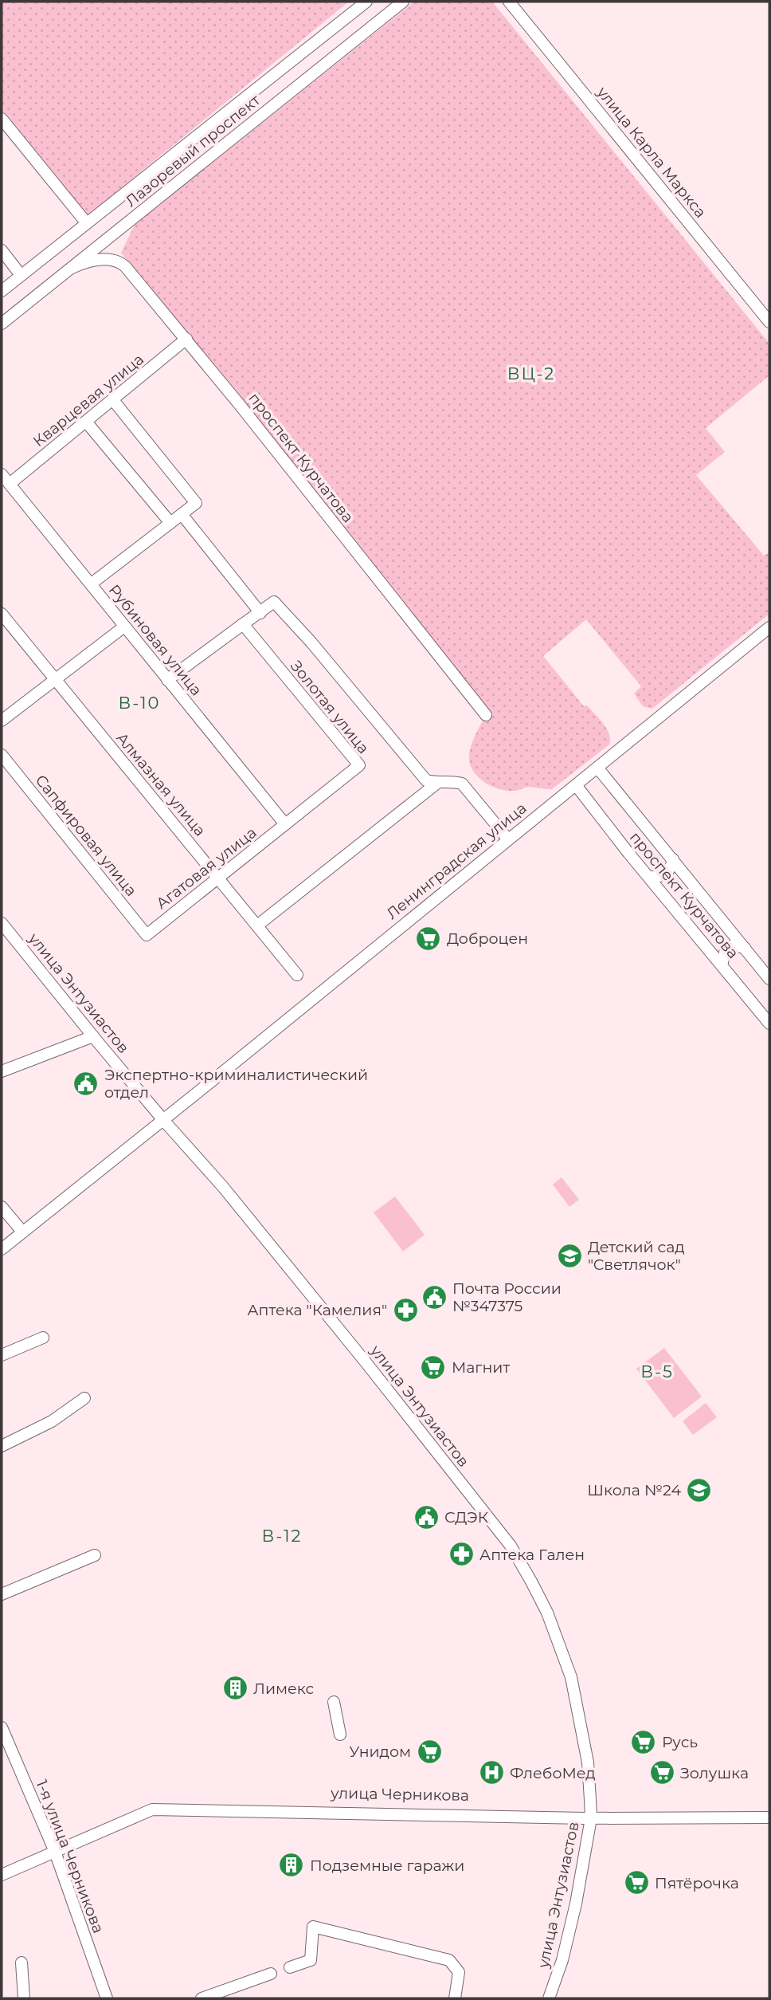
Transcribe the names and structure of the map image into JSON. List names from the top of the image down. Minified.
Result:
{"streets":{"street":["Лазоревый проспект","улица Карла Маркса","Кварцевая улица","проспект Курчатова","Рубиновая улица","Золотая улица","Алмазная улица","Сапфировая улица","Ленинградская улица","Агатовая улица","улица Энтузиастов","улица Черникова","1-я улица Черникова"]},"crossings":[["Лазоревый проспект","проспект Курчатова"],["Кварцевая улица","проспект Курчатова"],["Кварцевая улица","Рубиновая улица"],["проспект Курчатова","Ленинградская улица"],["Рубиновая улица","Золотая улица"],["Рубиновая улица","Агатовая улица"],["Золотая улица","Агатовая улица"],["Алмазная улица","Агатовая улица"],["Сапфировая улица","Агатовая улица"],["Ленинградская улица","улица Энтузиастов"],["улица Энтузиастов","улица Черникова"],["улица Черникова","1-я улица Черникова"]],"districts":["ВЦ-2","В-10","В-5","В-12"],"places":{"supermarket":["Доброцен","Магнит","Русь","Унидом","Золушка","Пятёрочка"],"public building":["Экспертно-криминалистический отдел","Почта России №347375","СДЭК"],"school or university":["Детский сад \"Светлячок\"","Школа №24"],"pharmacy":["Аптека \"Камелия\"","Аптека Гален"],"building":["Лимекс","Подземные гаражи"],"hospital":["ФлебоМед"]}}
